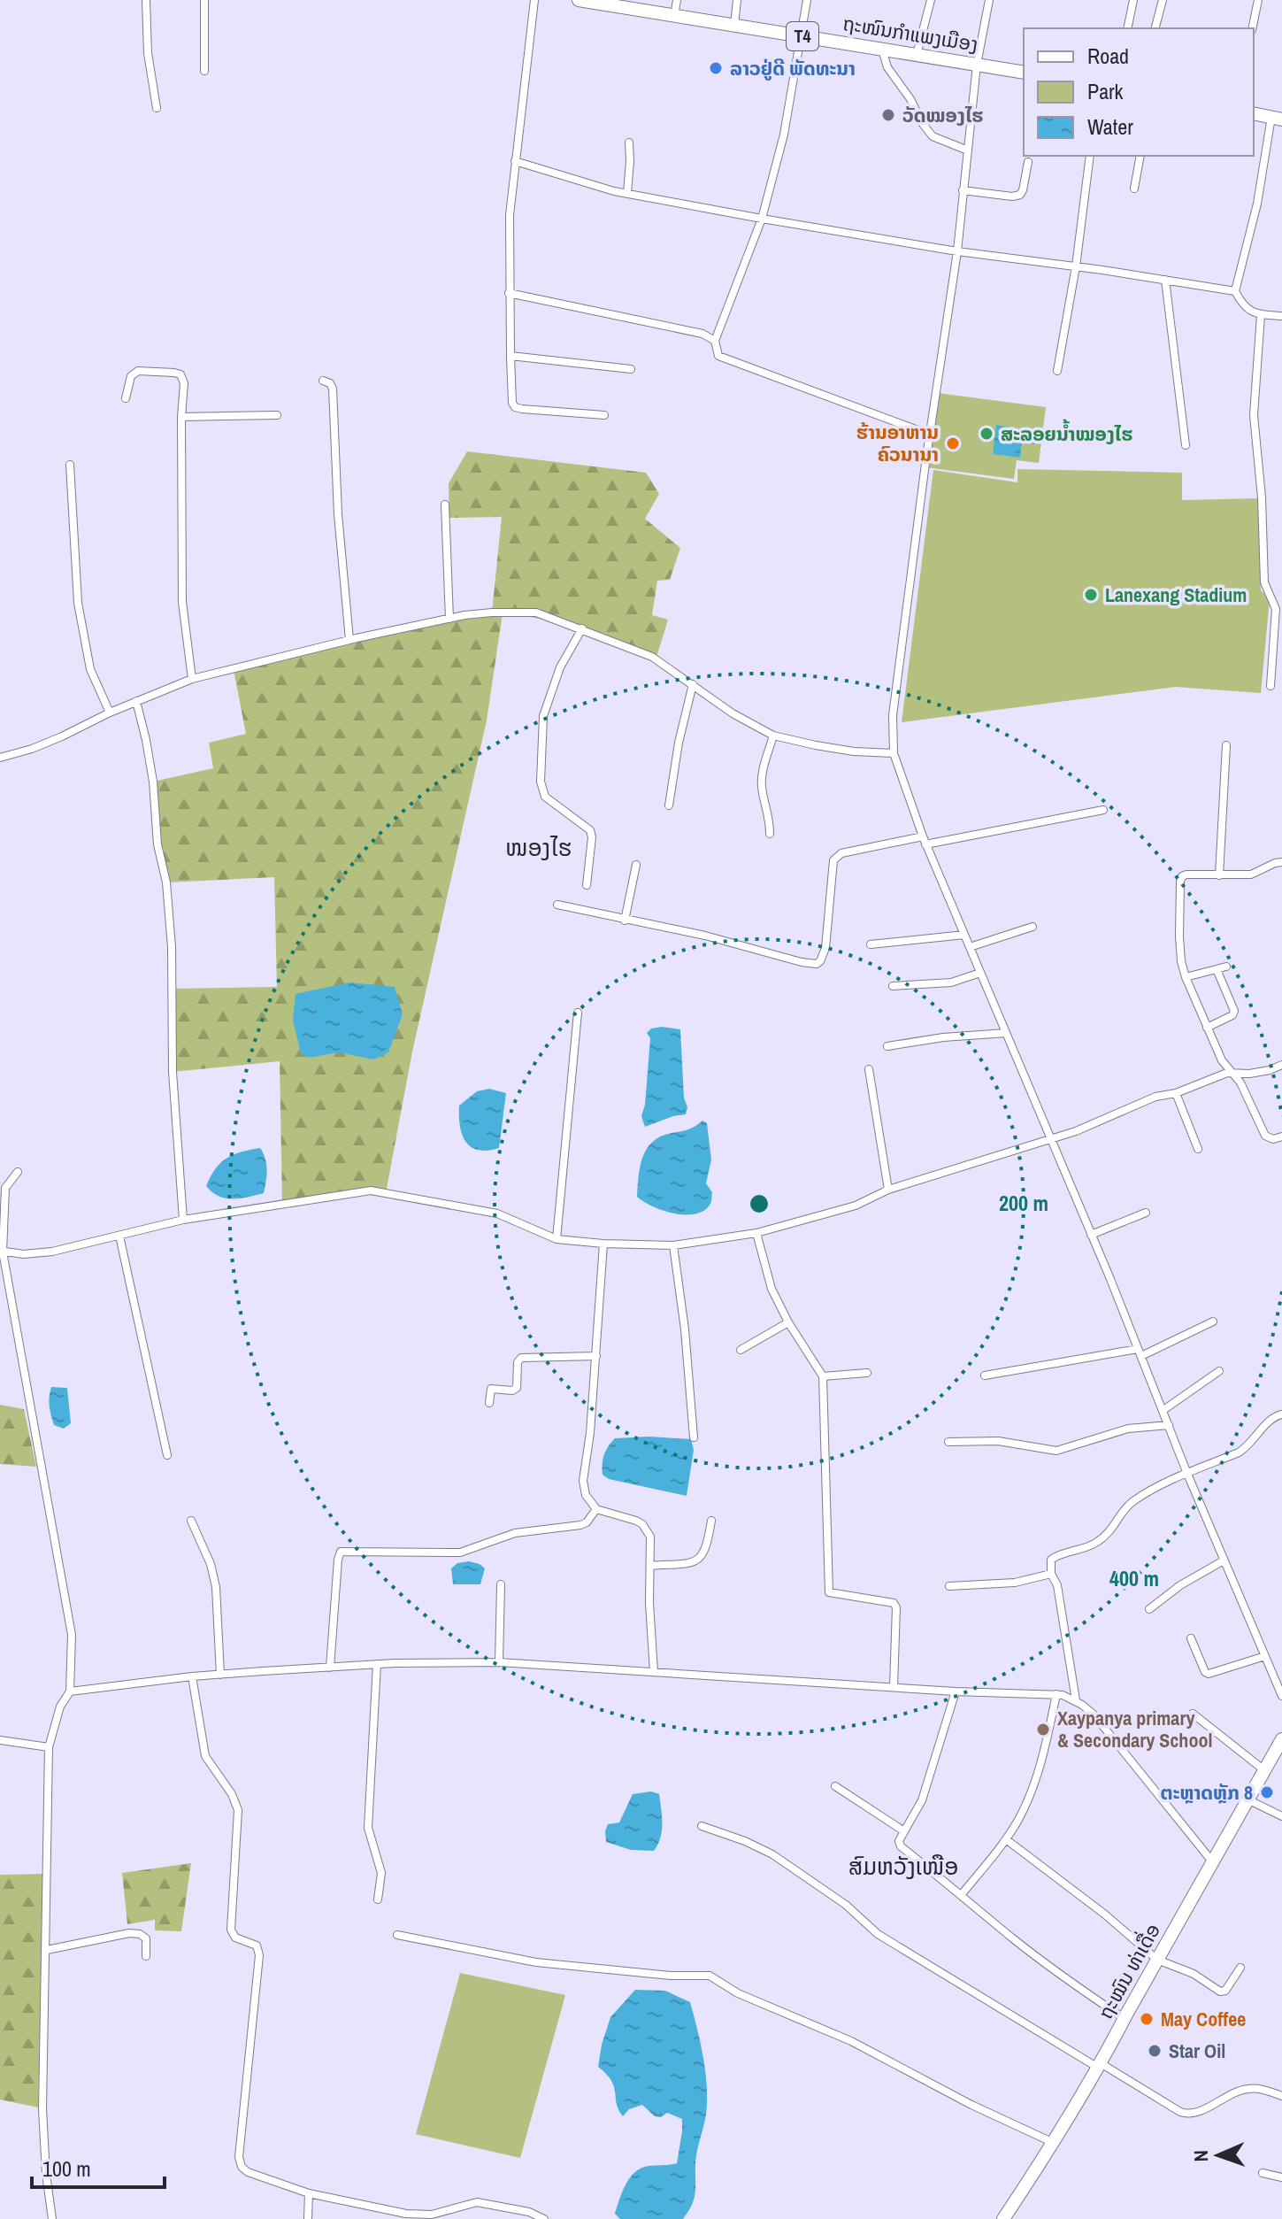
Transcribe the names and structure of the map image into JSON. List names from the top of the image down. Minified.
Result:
{"streets":{"main road":["ຖະໜົນກຳແພງເມືອງ","T4","ຖະໝົນ ທ່າເດື່ອ"]},"districts":["ໜອງໄຮ","ສົມຫວັງເໜືອ"],"places":["ລາວຢູ່ດີ ພັດທະນາ","ວັດໝອງໄຮ","ສະລອຍນ້ຳໝອງໄຮ","ຮ້ານອາຫານ ຄົວນານາ","Lanexang Stadium","Xaypanya primary & Secondary School","ຕະຫຼາດຫຼັກ 8","May Coffee","Star Oil"],"legend":["Road","Park","Water"],"scale_bar":"100 m","north":"left","rings":["200 m","400 m"]}
